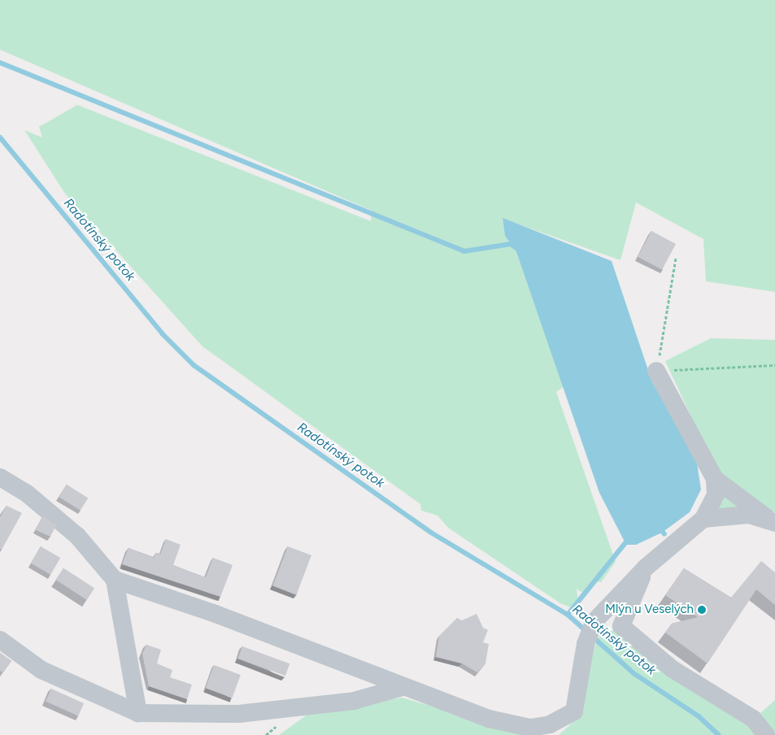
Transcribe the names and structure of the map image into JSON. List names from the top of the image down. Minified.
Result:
{"water":["Radotínský potok"],"places":["Mlýn u Veselých"]}
